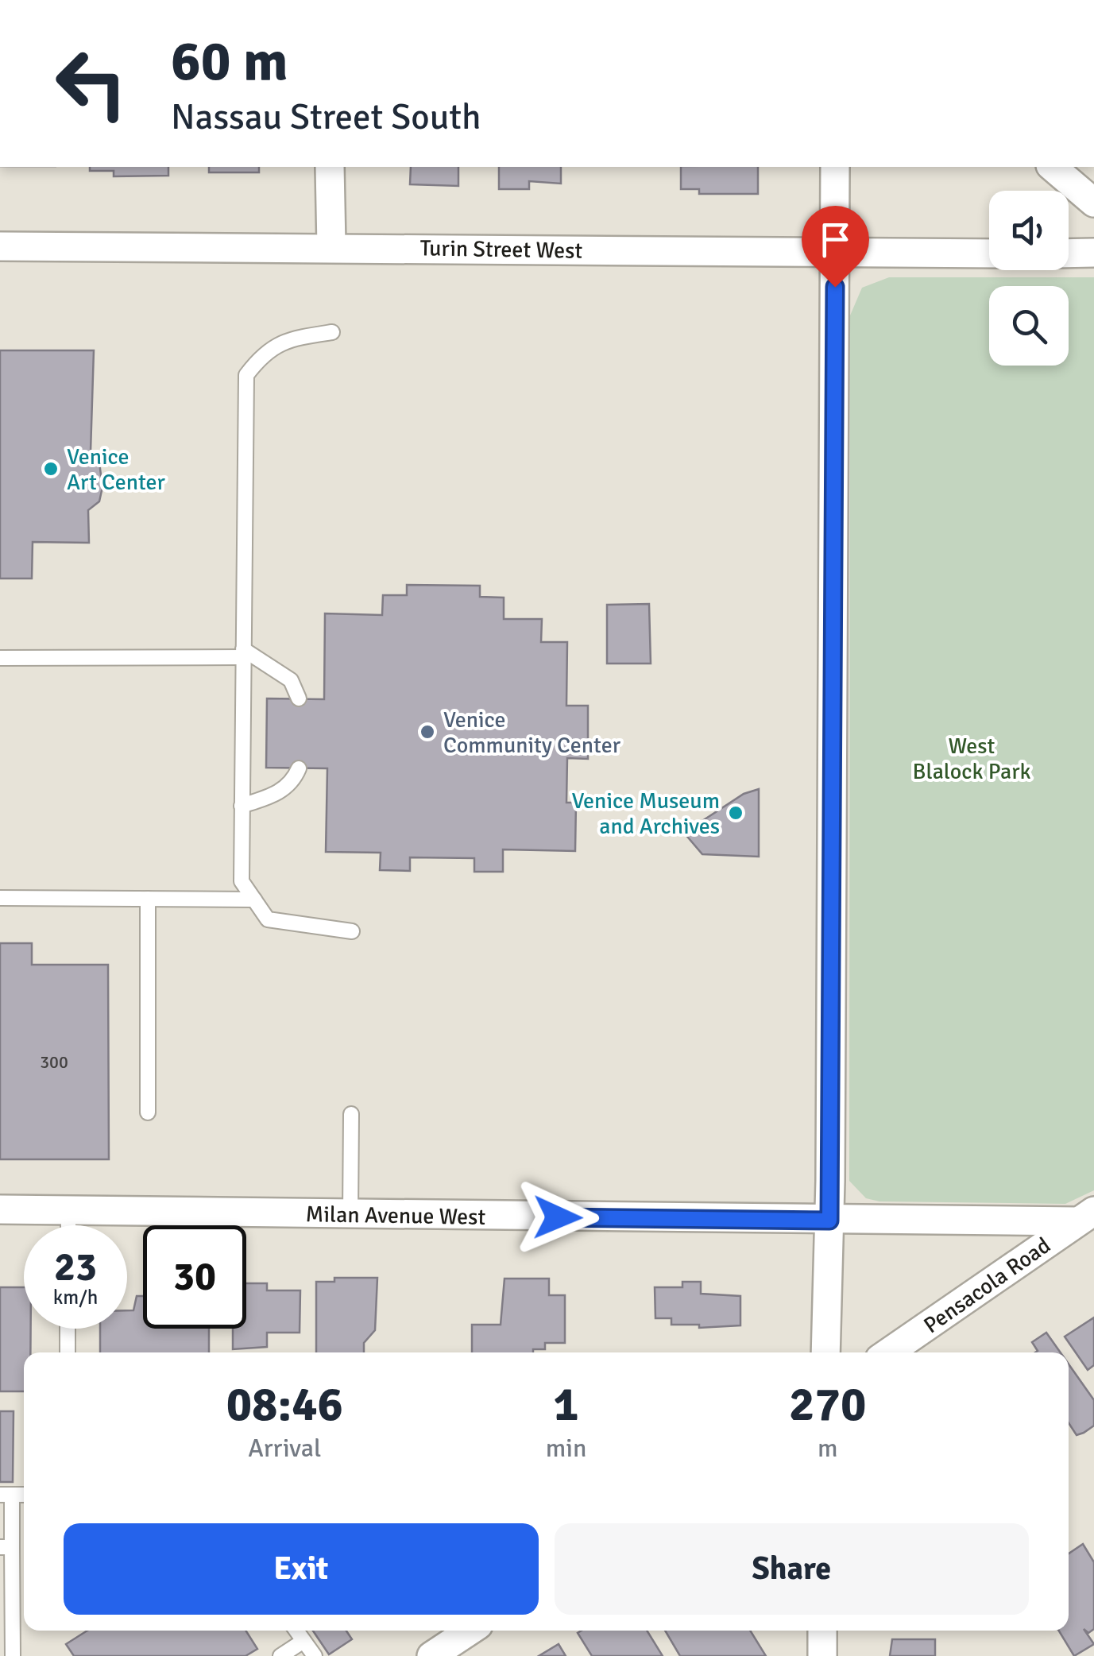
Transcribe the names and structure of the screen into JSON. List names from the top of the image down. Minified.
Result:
{"streets":{"street":["Turin Street West","Milan Avenue West","Pensacola Road"]},"crossings":[["Milan Avenue West","Pensacola Road"]],"parks":["West Blalock Park"],"places":["Venice Art Center","Venice Community Center","Venice Museum and Archives"],"house_numbers":["300"],"page":{"turn":["60 m","Nassau Street South"],"speed":"23 km/h","limit":"30","eta":["08:46","Arrival","1","min","270","m"],"buttons":["Exit","Share"]}}
